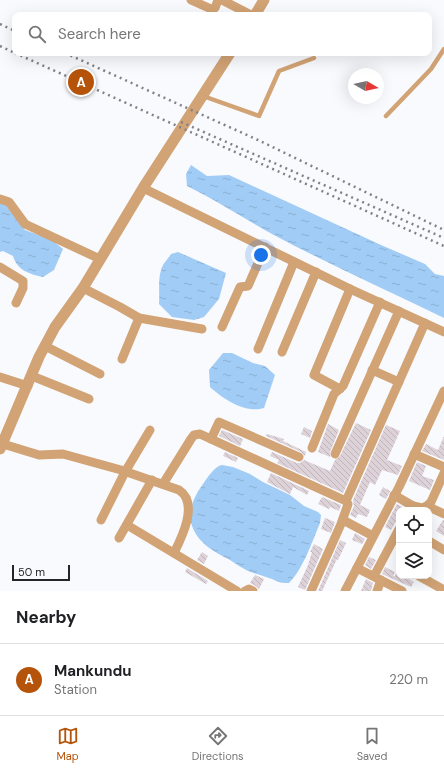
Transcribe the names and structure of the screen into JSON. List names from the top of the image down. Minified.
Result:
{"scale_bar":"50 m","north":"right","page":{"search":"Search here","pins":"A","scale":"50 m","heading":"Nearby","list":[{"mark":"A","name":"Mankundu","note":"Station","value":"220 m"}],"nav":["Map","Directions","Saved"]}}
